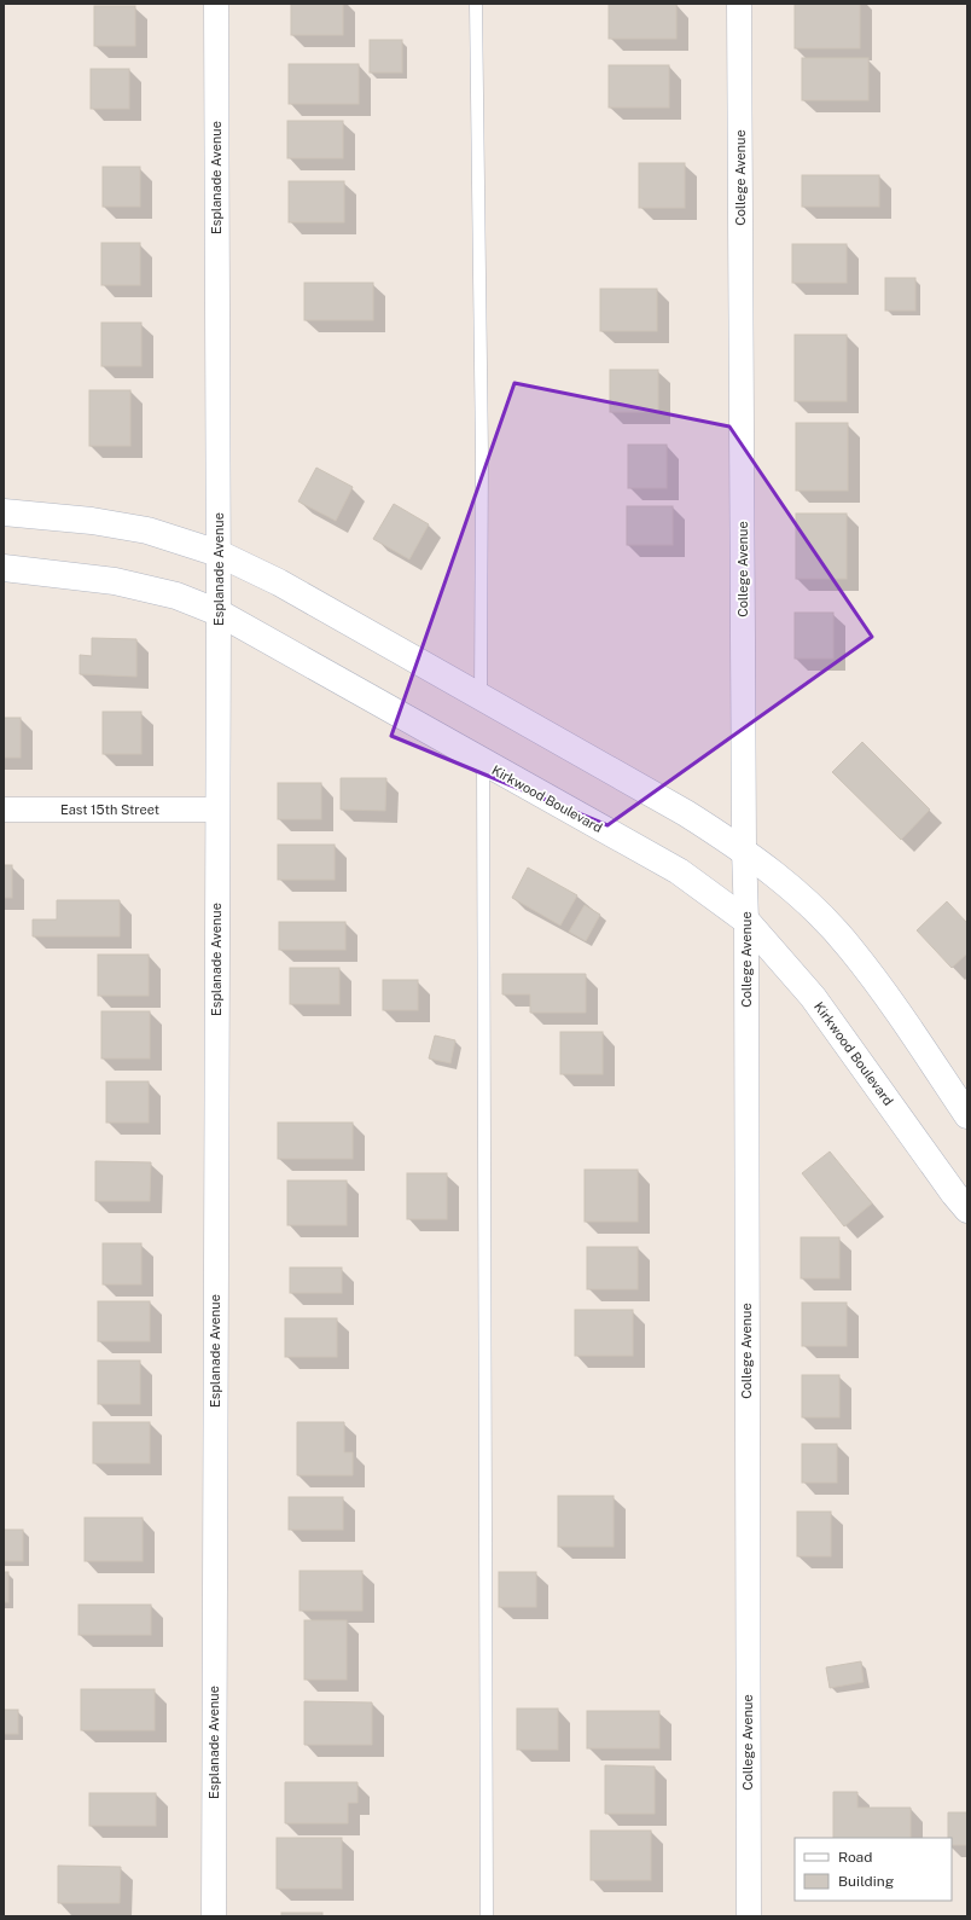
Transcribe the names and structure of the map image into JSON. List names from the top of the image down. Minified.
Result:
{"streets":{"street":["Esplanade Avenue","College Avenue","Kirkwood Boulevard","East 15th Street"]},"crossings":[["Esplanade Avenue","Kirkwood Boulevard"],["Esplanade Avenue","East 15th Street"],["College Avenue","Kirkwood Boulevard"]],"legend":["Road","Building"]}
